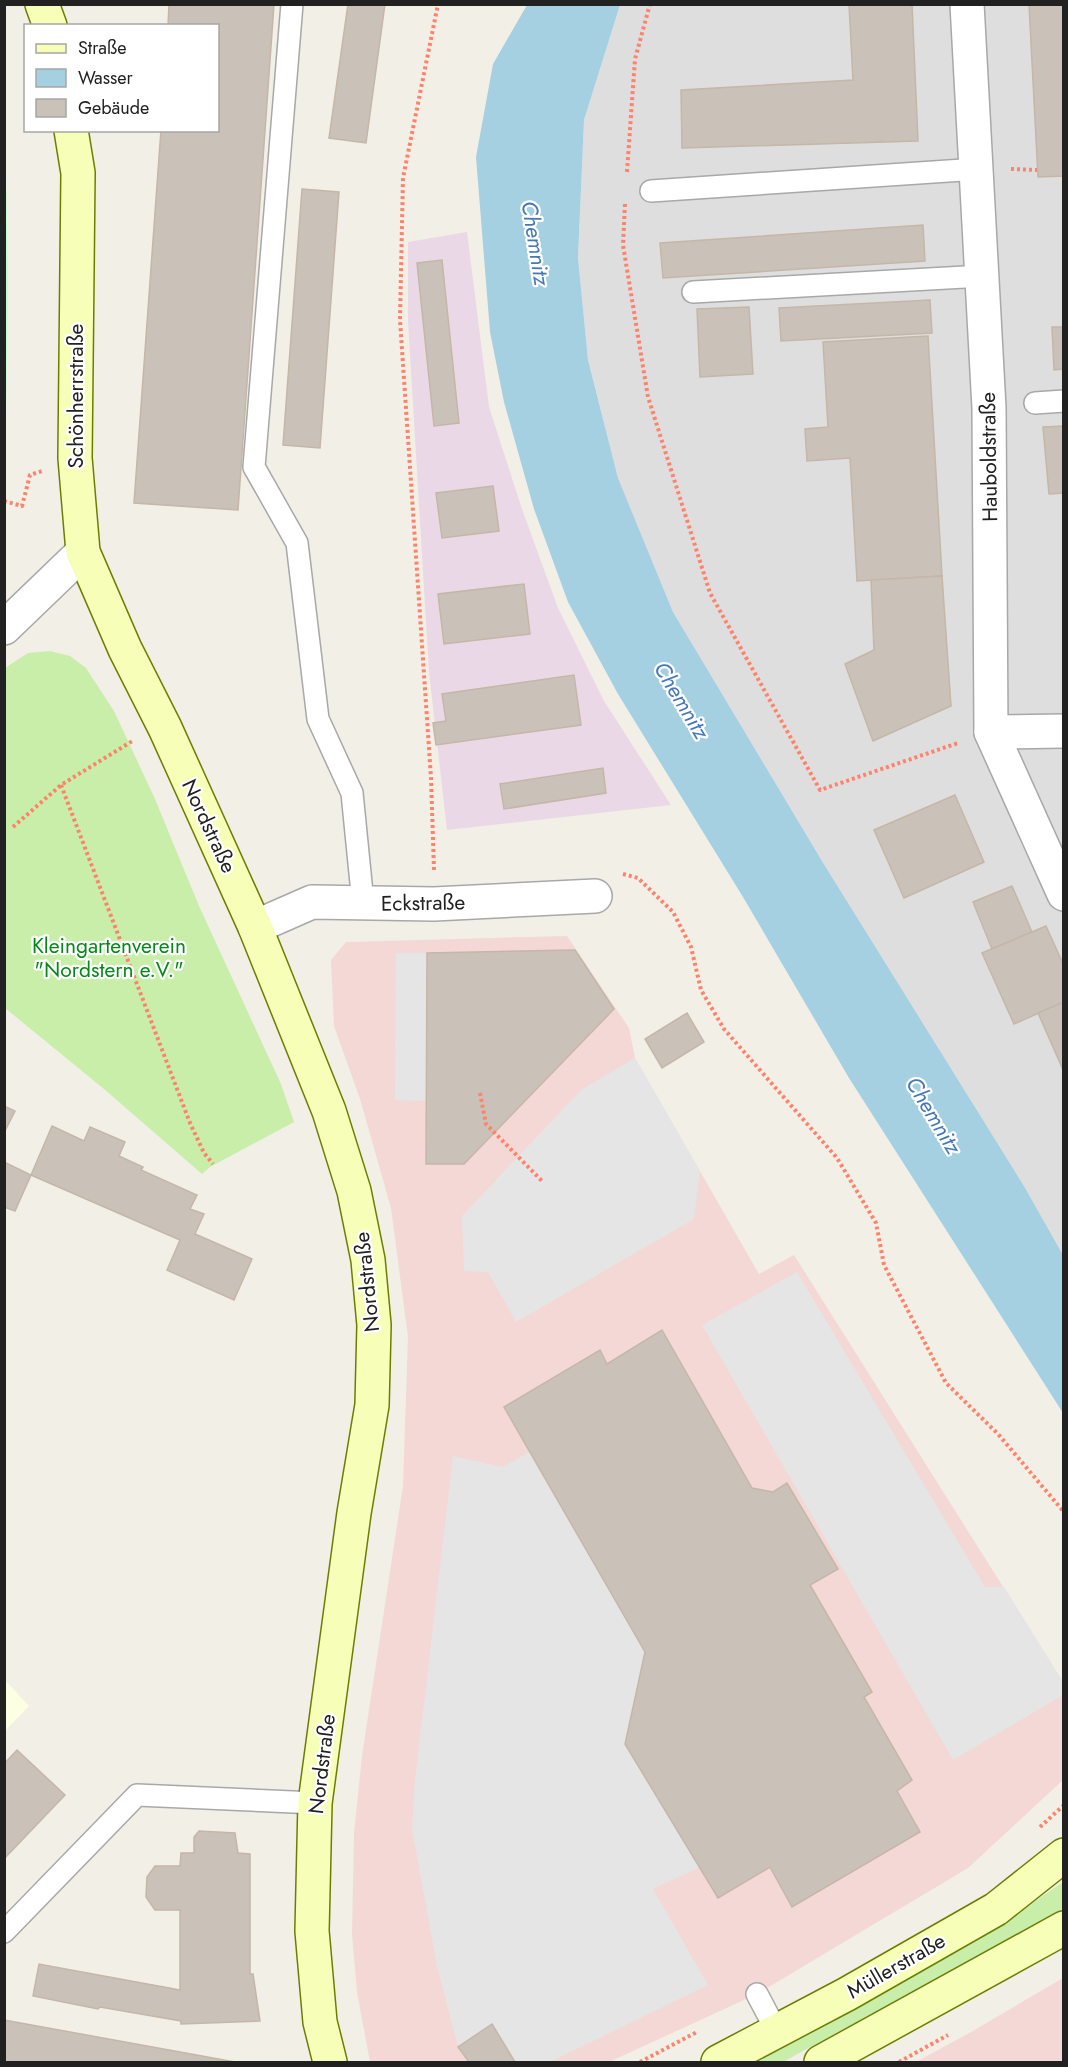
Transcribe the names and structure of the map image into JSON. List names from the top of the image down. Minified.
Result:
{"streets":{"main road":["Schönherrstraße","Nordstraße","Müllerstraße"],"street":["Hauboldstraße","Eckstraße"]},"crossings":[["Schönherrstraße","Nordstraße"],["Nordstraße","Eckstraße"]],"water":["Chemnitz"],"parks":["Kleingartenverein \"Nordstern e.V.\""],"legend":["Straße","Wasser","Gebäude"]}
